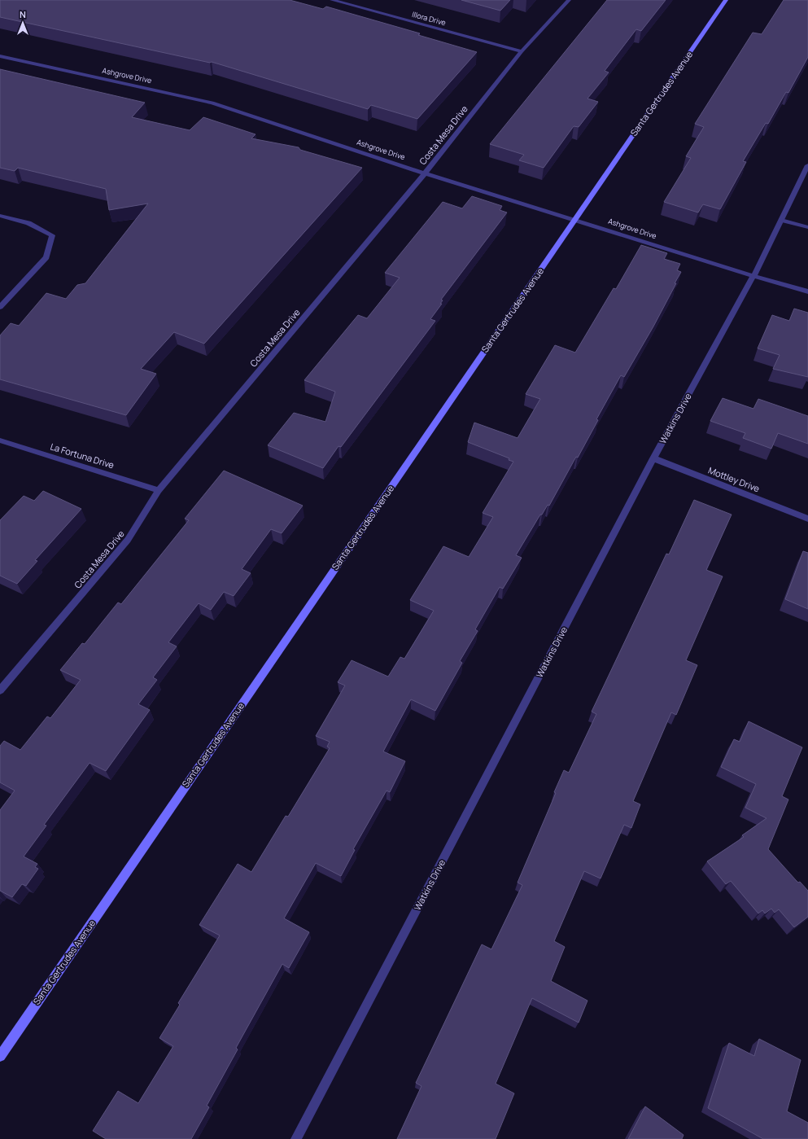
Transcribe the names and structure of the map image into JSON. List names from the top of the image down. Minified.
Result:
{"streets":{"main road":["Santa Gertrudes Avenue"],"street":["Illora Drive","Ashgrove Drive","Costa Mesa Drive","Watkins Drive","La Fortuna Drive","Mottley Drive"]},"crossings":[["Illora Drive","Costa Mesa Drive"],["Ashgrove Drive","Santa Gertrudes Avenue"],["Ashgrove Drive","Costa Mesa Drive"],["Ashgrove Drive","Watkins Drive"],["Costa Mesa Drive","La Fortuna Drive"],["Watkins Drive","Mottley Drive"]],"north":"top"}
